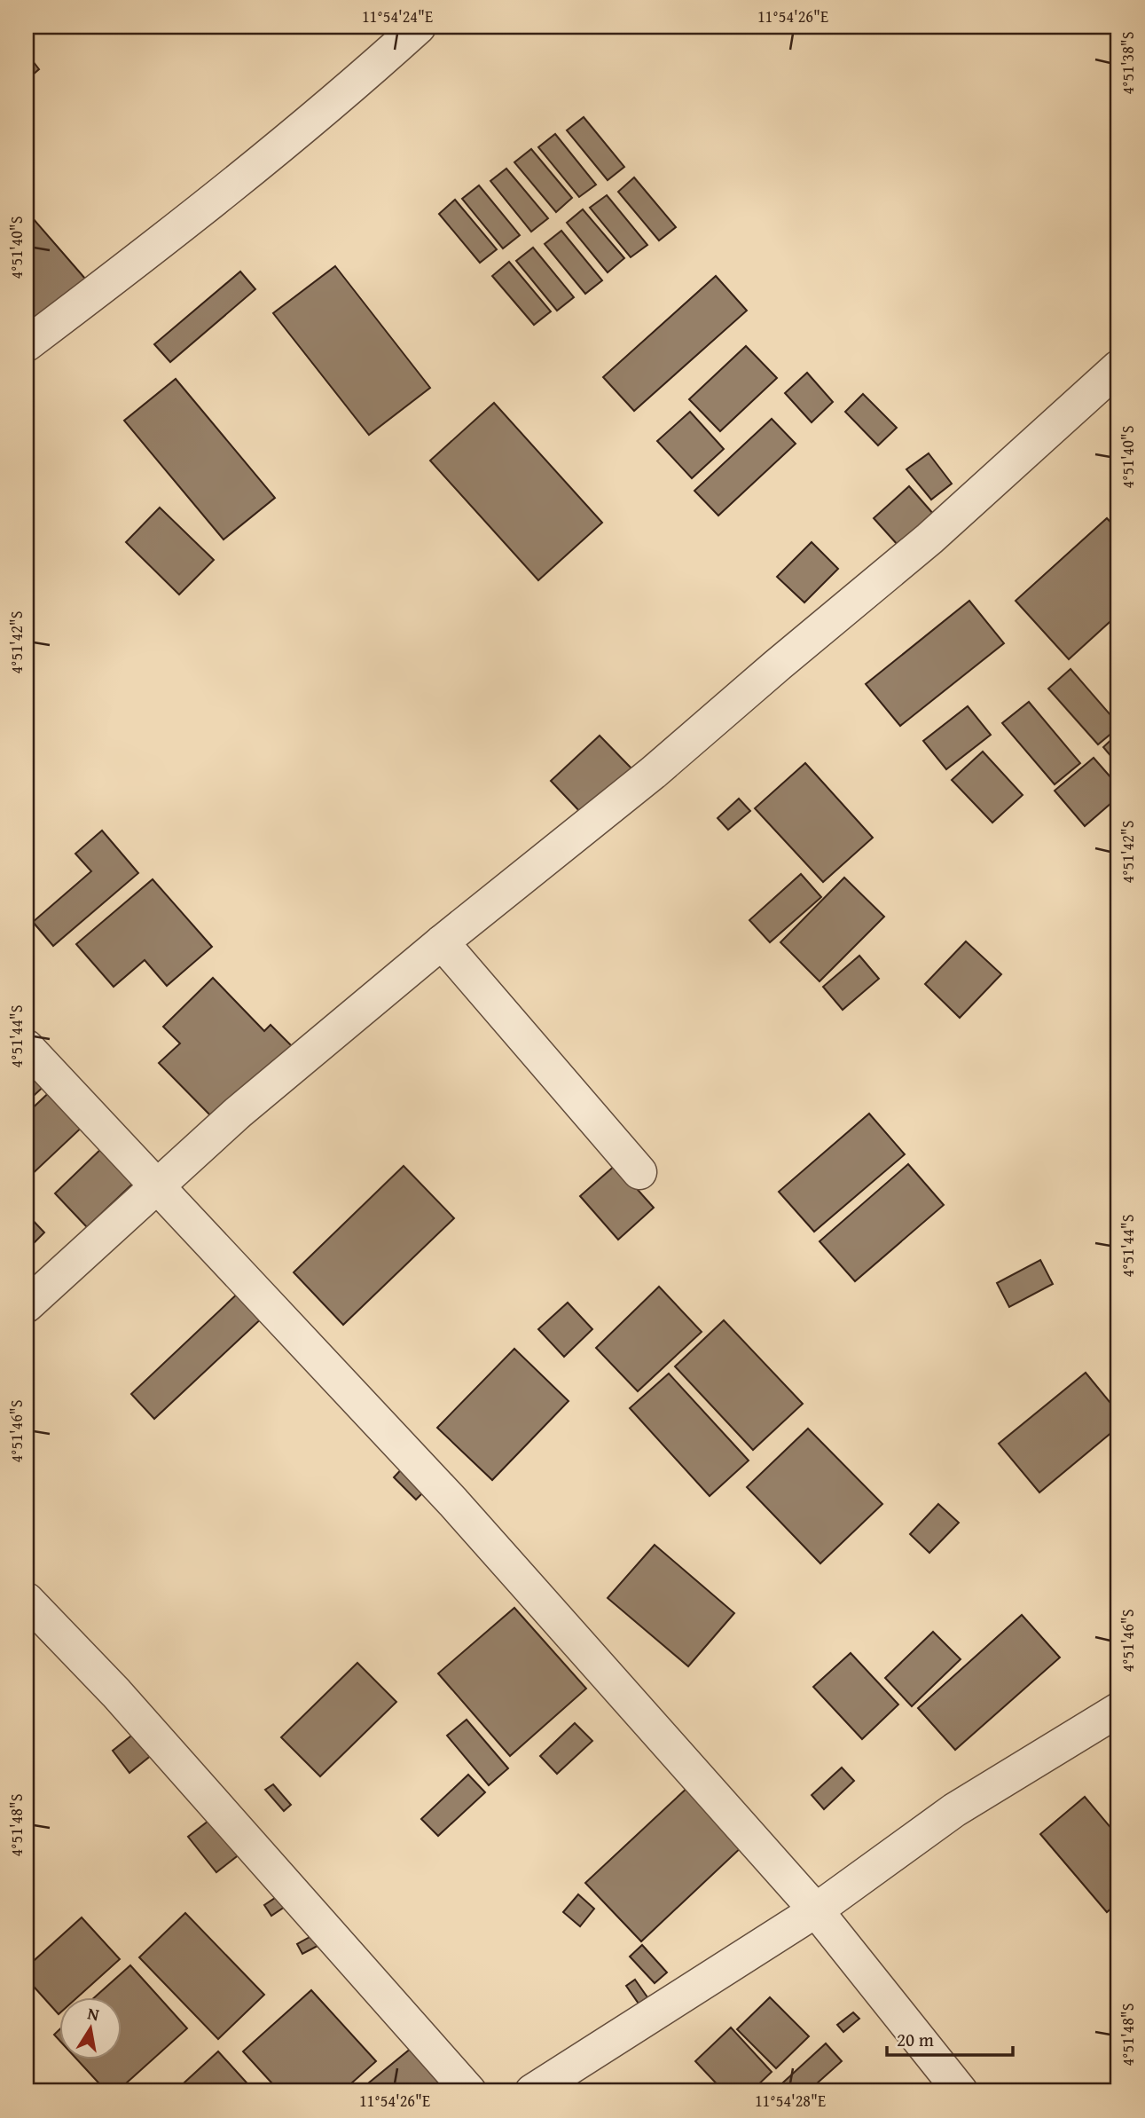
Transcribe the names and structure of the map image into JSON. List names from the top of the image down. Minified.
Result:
{"scale_bar":"20 m","north":"top","coordinates":["11°54'24\"E","11°54'26\"E","4°51'38\"S","4°51'40\"S","4°51'42\"S","4°51'44\"S","4°51'46\"S","4°51'48\"S","11°54'28\"E"]}
